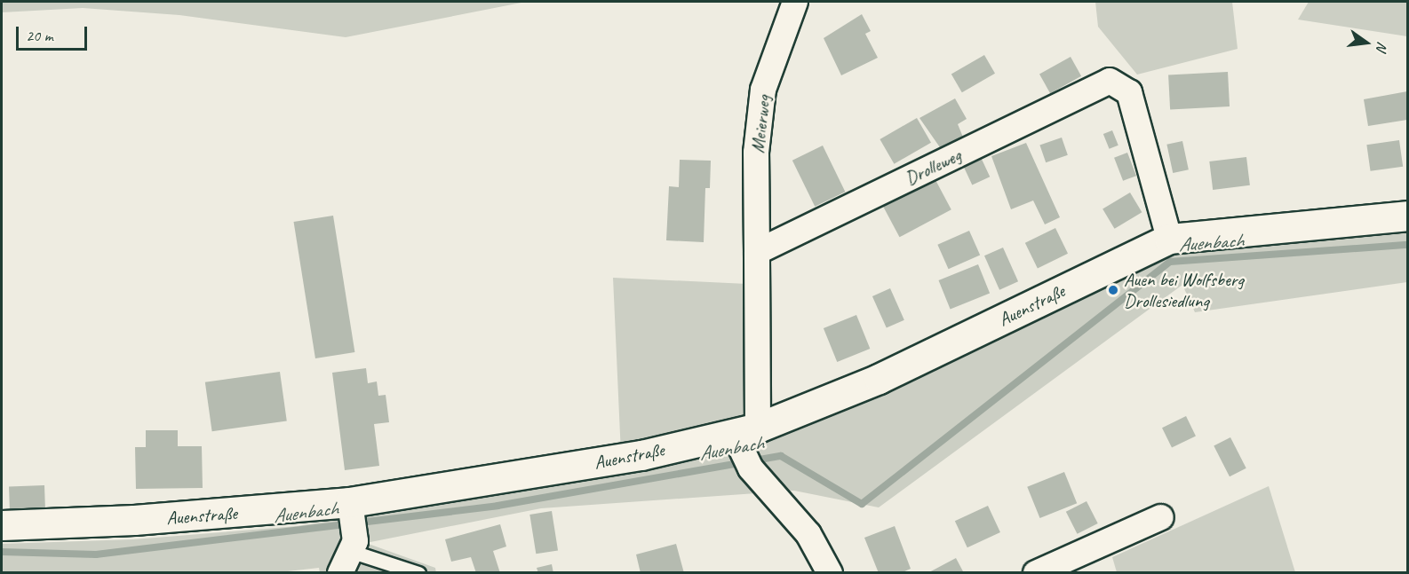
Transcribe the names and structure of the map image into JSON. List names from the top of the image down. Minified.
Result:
{"streets":{"street":["Meierweg","Drolleweg","Auenstraße"]},"crossings":[["Meierweg","Drolleweg"],["Drolleweg","Auenstraße"]],"water":["Auenbach"],"places":["Auen bei Wolfsberg Drollesiedlung"],"scale_bar":"20 m","north":"right"}
